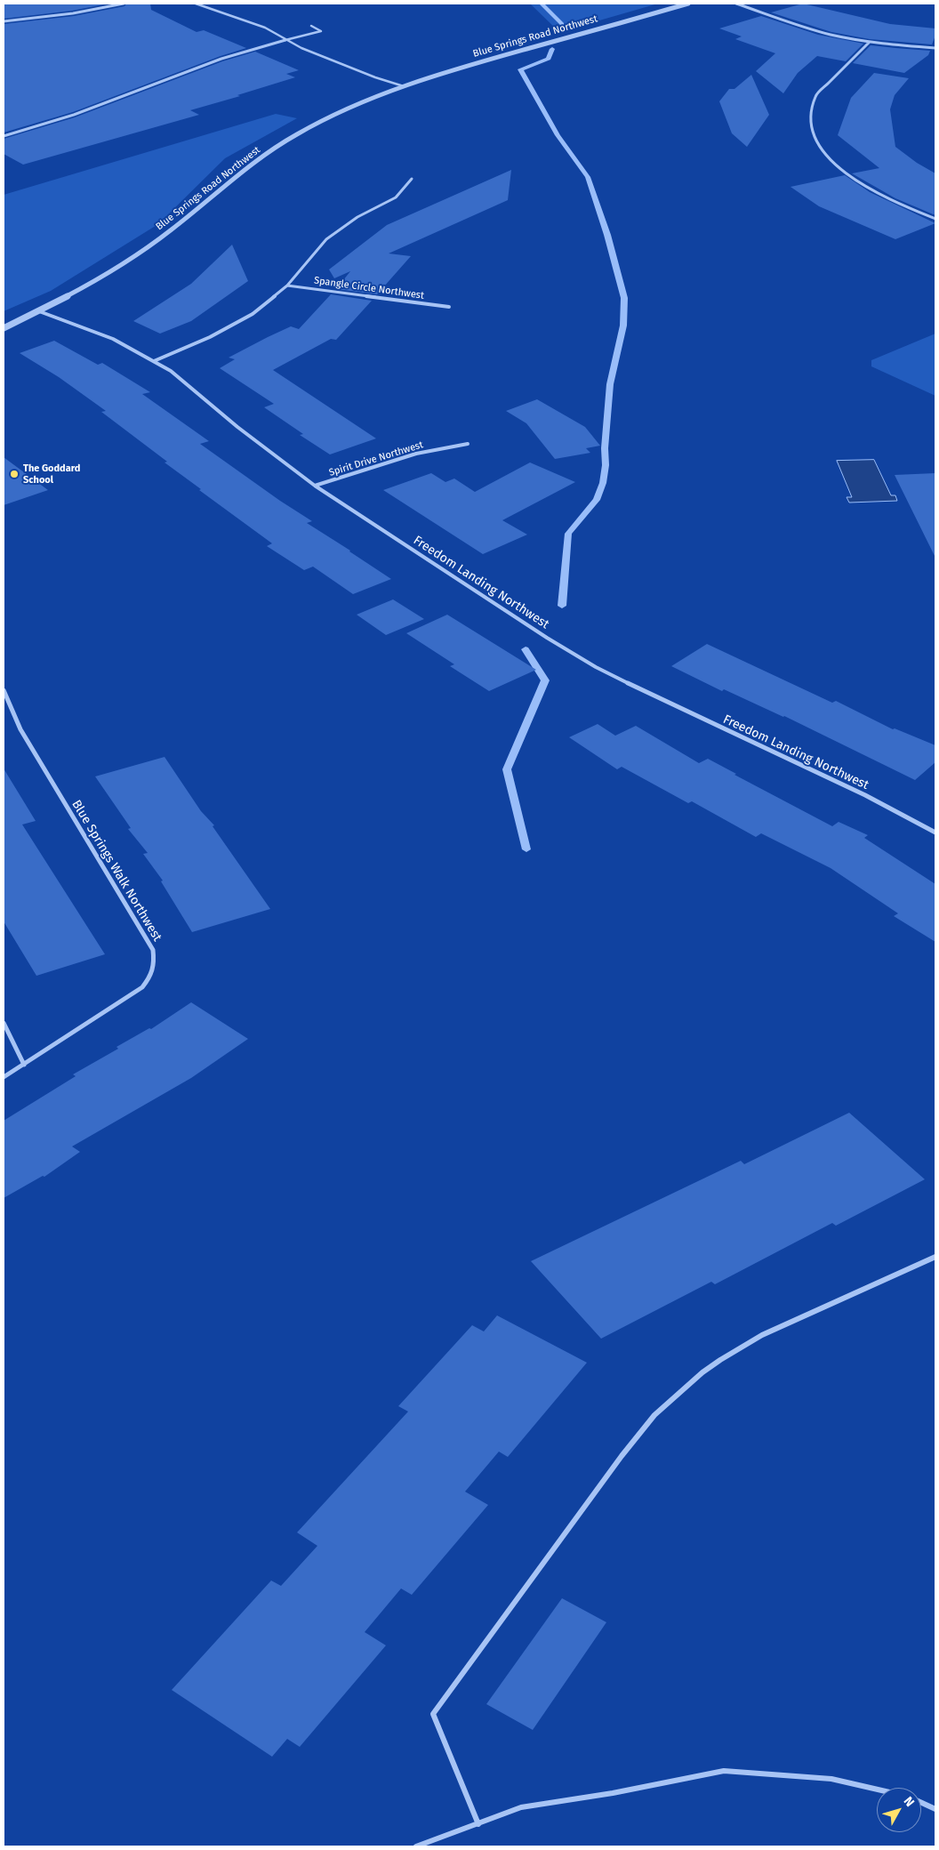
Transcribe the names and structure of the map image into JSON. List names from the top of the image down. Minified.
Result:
{"streets":{"street":["Blue Springs Road Northwest","Spangle Circle Northwest","Spirit Drive Northwest","Freedom Landing Northwest","Blue Springs Walk Northwest"]},"crossings":[["Blue Springs Road Northwest","Freedom Landing Northwest"],["Spirit Drive Northwest","Freedom Landing Northwest"]],"places":["The Goddard School"],"north":"top right"}
